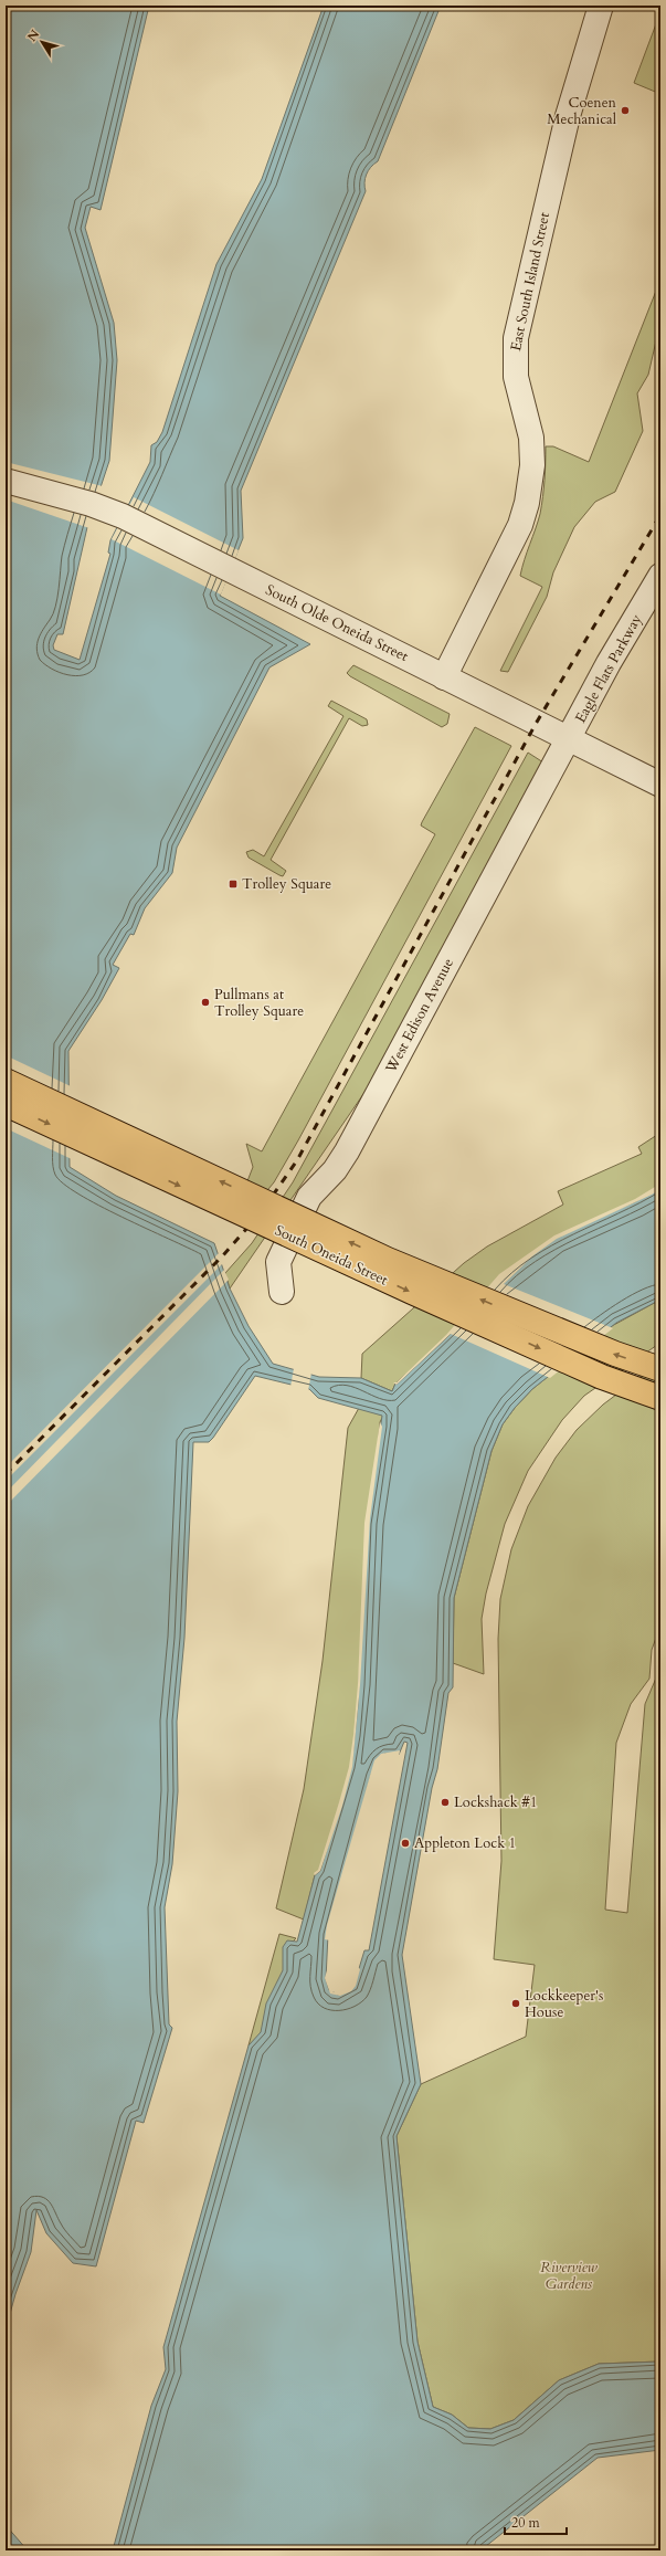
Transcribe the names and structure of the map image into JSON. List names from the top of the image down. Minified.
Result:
{"streets":{"main road":["South Oneida Street"],"street":["East South Island Street","South Olde Oneida Street","Eagle Flats Parkway","West Edison Avenue"]},"crossings":[["East South Island Street","South Olde Oneida Street"],["South Olde Oneida Street","Eagle Flats Parkway"],["South Olde Oneida Street","West Edison Avenue"],["Eagle Flats Parkway","West Edison Avenue"]],"parks":["Riverview Gardens"],"places":{"other":["Coenen Mechanical","Pullmans at Trolley Square","Lockshack #1","Appleton Lock 1","Lockkeeper's House"],"transit":["Trolley Square"]},"scale_bar":"20 m","north":"top left"}
